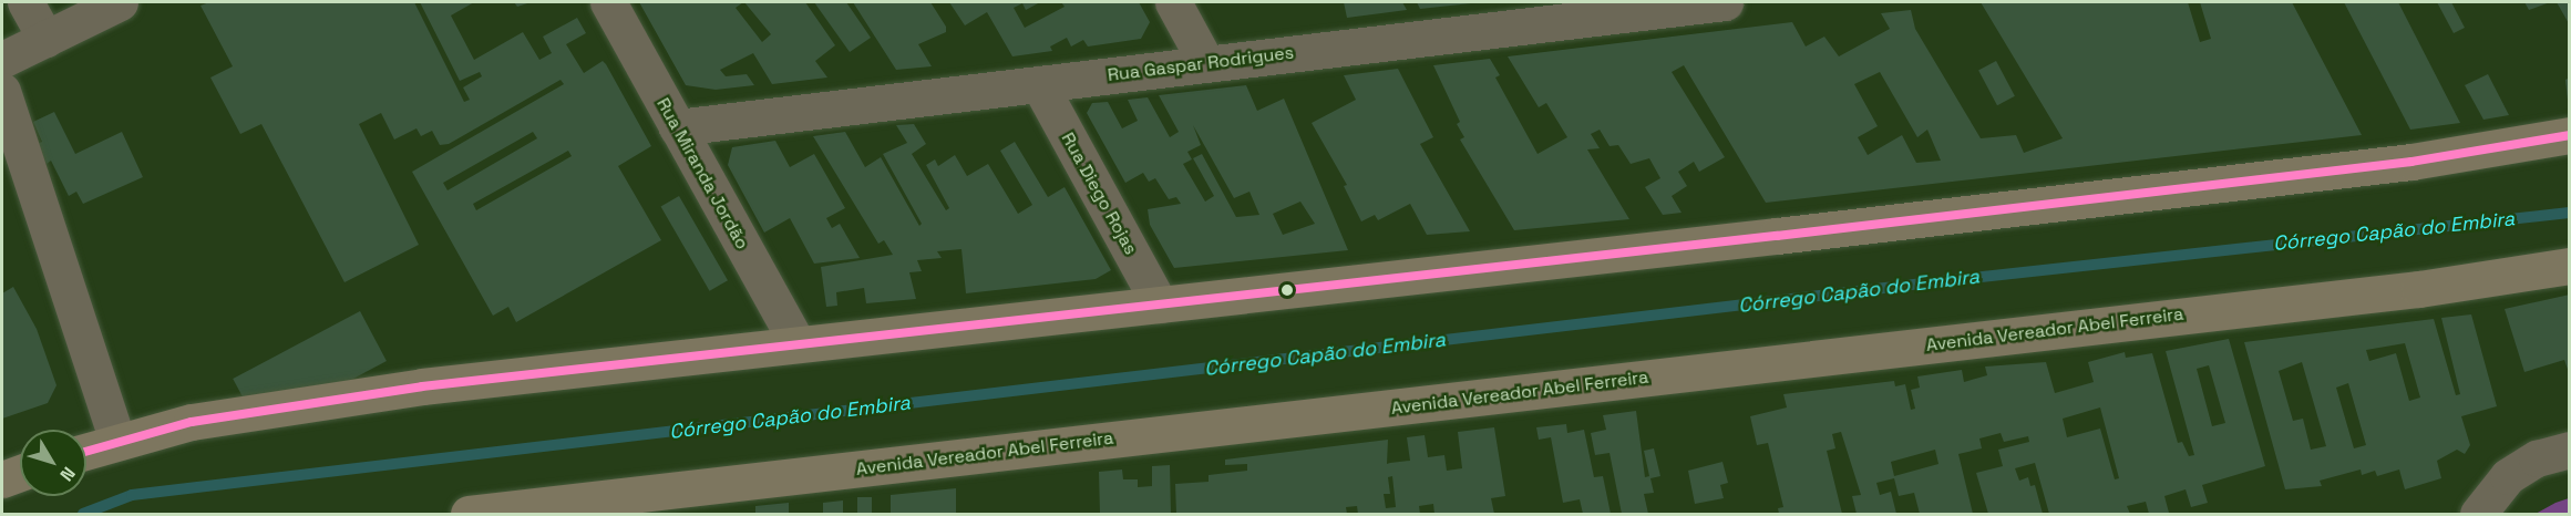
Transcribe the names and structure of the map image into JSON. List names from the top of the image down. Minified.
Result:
{"streets":{"main road":["Avenida Vereador Abel Ferreira"],"street":["Rua Gaspar Rodrigues","Rua Miranda Jordão","Rua Diego Rojas"]},"crossings":[["Rua Gaspar Rodrigues","Rua Miranda Jordão"],["Rua Gaspar Rodrigues","Rua Diego Rojas"]],"water":["Córrego Capão do Embira"],"north":"bottom right"}
